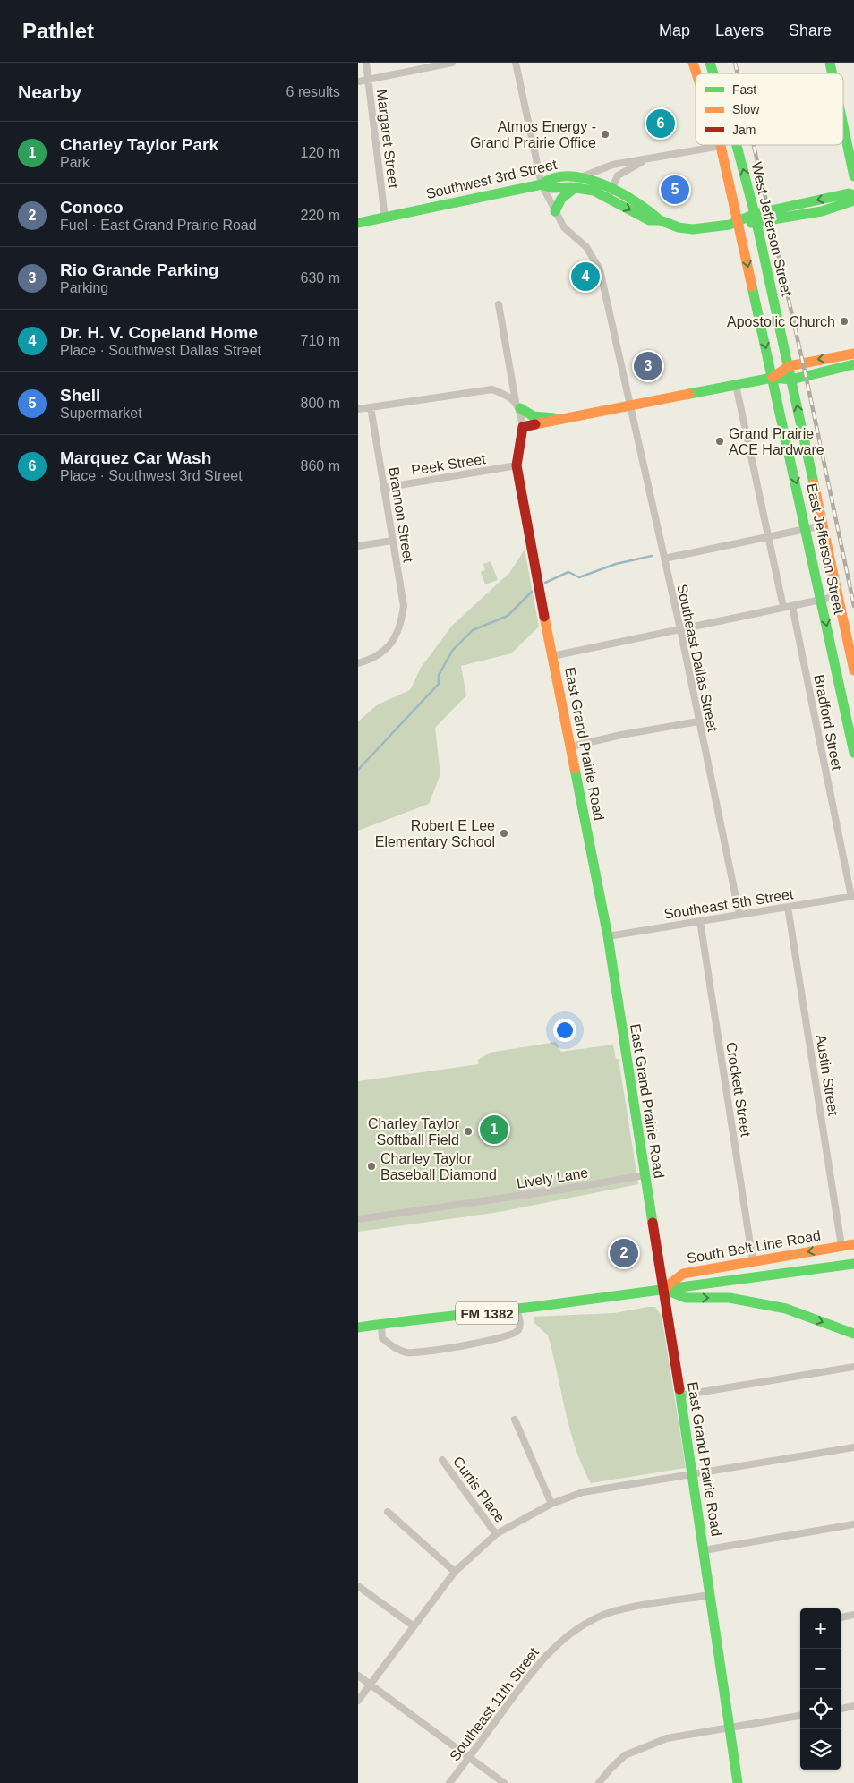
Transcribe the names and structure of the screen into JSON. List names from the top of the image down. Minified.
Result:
{"streets":{"street":["Margaret Street","Southwest 3rd Street","West Jefferson Street","Peek Street","Brannon Street","East Jefferson Street","Southeast Dallas Street","Bradford Street","East Grand Prairie Road","Southeast 5th Street","Austin Street","Crockett Street","Lively Lane","South Belt Line Road","FM 1382","Curtis Place","Southeast 11th Street"]},"crossings":[["Margaret Street","Southwest 3rd Street"],["Southwest 3rd Street","Southeast Dallas Street"],["West Jefferson Street","East Jefferson Street"],["Peek Street","Brannon Street"],["Peek Street","East Grand Prairie Road"],["Southeast Dallas Street","Southeast 5th Street"],["Bradford Street","Southeast 5th Street"],["East Grand Prairie Road","Southeast 5th Street"],["East Grand Prairie Road","Lively Lane"],["East Grand Prairie Road","South Belt Line Road"],["East Grand Prairie Road","Southeast 11th Street"],["Southeast 5th Street","Austin Street"],["Southeast 5th Street","Crockett Street"],["Austin Street","South Belt Line Road"],["Crockett Street","South Belt Line Road"]],"places":["Atmos Energy - Grand Prairie Office","Apostolic Church","Grand Prairie ACE Hardware","Robert E Lee Elementary School","Charley Taylor Softball Field","Charley Taylor Baseball Diamond"],"legend":["Fast","Slow","Jam"],"page":{"header":"Pathlet","nav":["Map","Layers","Share"],"heading":["Nearby","6 results"],"pins":["6","5","4","3","1","2"],"list":[{"mark":"1","name":"Charley Taylor Park","note":"Park","value":"120 m"},{"mark":"2","name":"Conoco","note":"Fuel · East Grand Prairie Road","value":"220 m"},{"mark":"3","name":"Rio Grande Parking","note":"Parking","value":"630 m"},{"mark":"4","name":"Dr. H. V. Copeland Home","note":"Place · Southwest Dallas Street","value":"710 m"},{"mark":"5","name":"Shell","note":"Supermarket","value":"800 m"},{"mark":"6","name":"Marquez Car Wash","note":"Place · Southwest 3rd Street","value":"860 m"}],"map_buttons":["+","−"]}}
